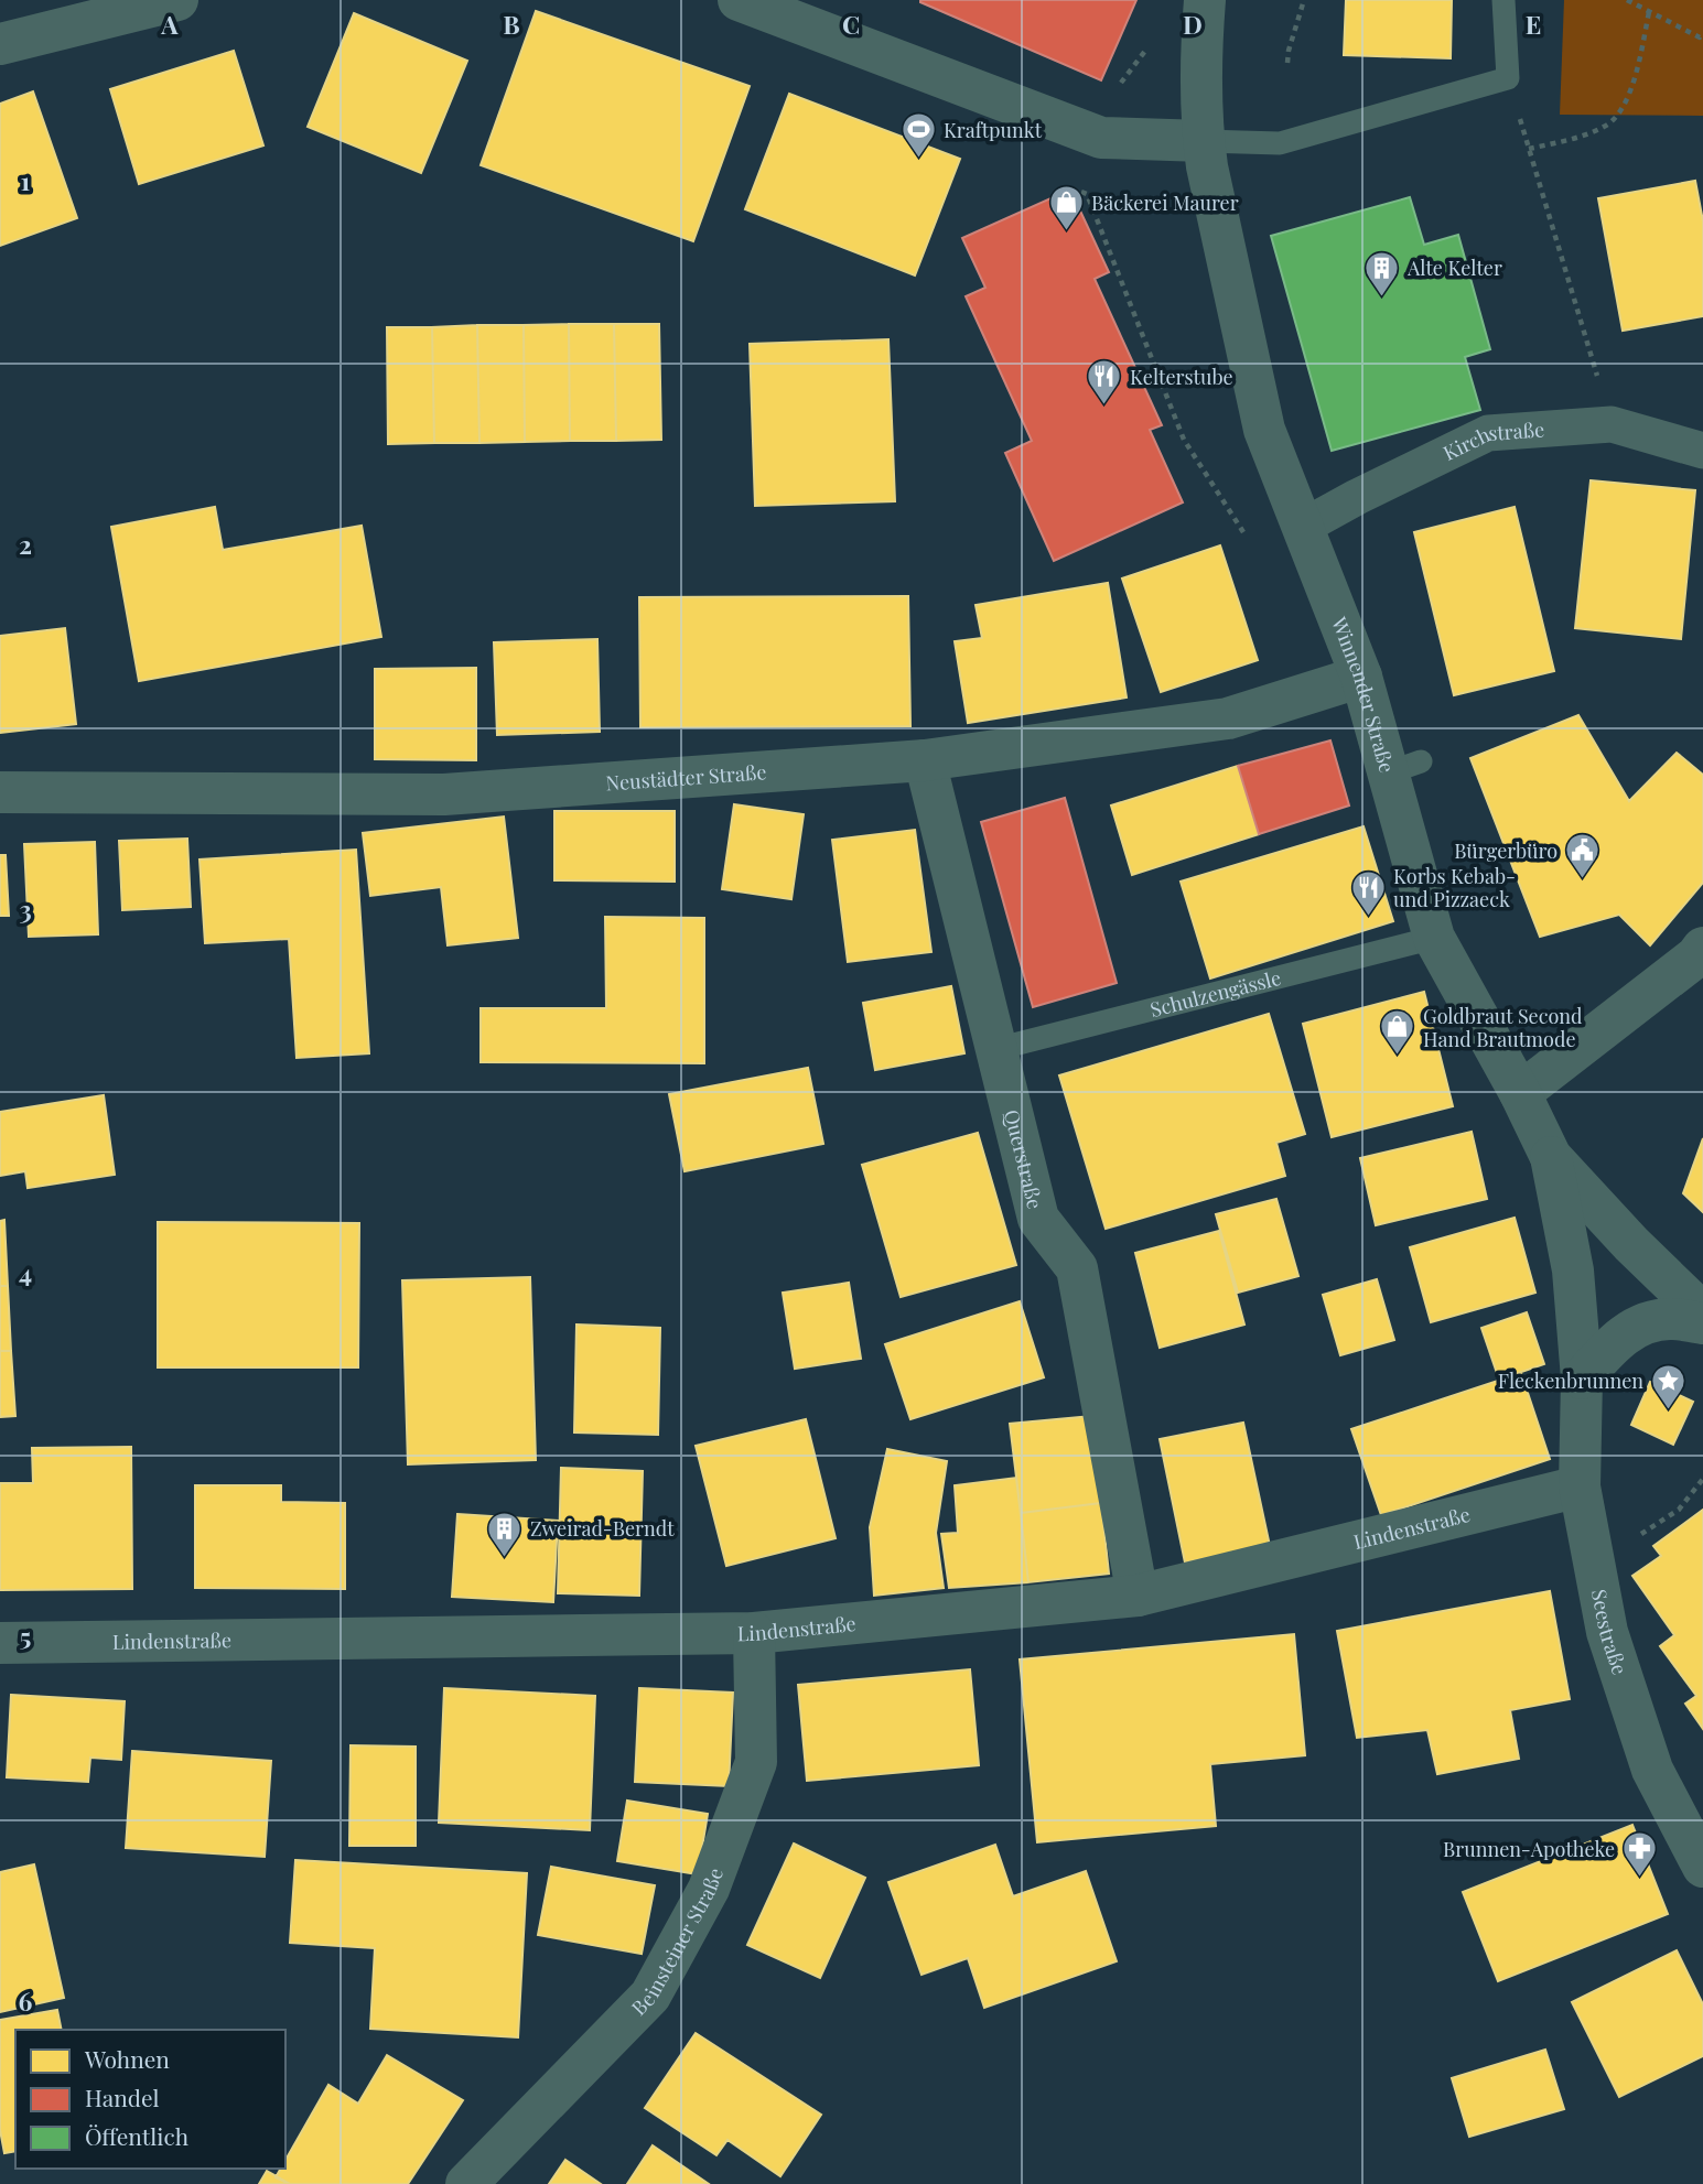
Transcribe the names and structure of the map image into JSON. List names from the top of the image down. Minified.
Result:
{"streets":{"street":["Kirchstraße","Winnender Straße","Neustädter Straße","Querstraße","Lindenstraße","Seestraße","Beinsteiner Straße"],"lane":["Schulzengässle"]},"crossings":[["Kirchstraße","Winnender Straße"],["Winnender Straße","Neustädter Straße"],["Winnender Straße","Schulzengässle"],["Winnender Straße","Seestraße"],["Neustädter Straße","Querstraße"],["Schulzengässle","Querstraße"],["Querstraße","Lindenstraße"],["Lindenstraße","Seestraße"],["Lindenstraße","Beinsteiner Straße"]],"places":{"sports":["Kraftpunkt"],"shop":["Bäckerei Maurer","Goldbraut Second Hand Brautmode"],"building":["Alte Kelter","Zweirad-Berndt"],"restaurant":["Kelterstube","Korbs Kebab- und Pizzaeck"],"public building":["Bürgerbüro"],"place":["Fleckenbrunnen"],"pharmacy":["Brunnen-Apotheke"]},"legend":["Wohnen","Handel","Öffentlich"],"grid":{"columns":["A","B","C","D","E"],"rows":["1","2","3","4","5","6"]}}
